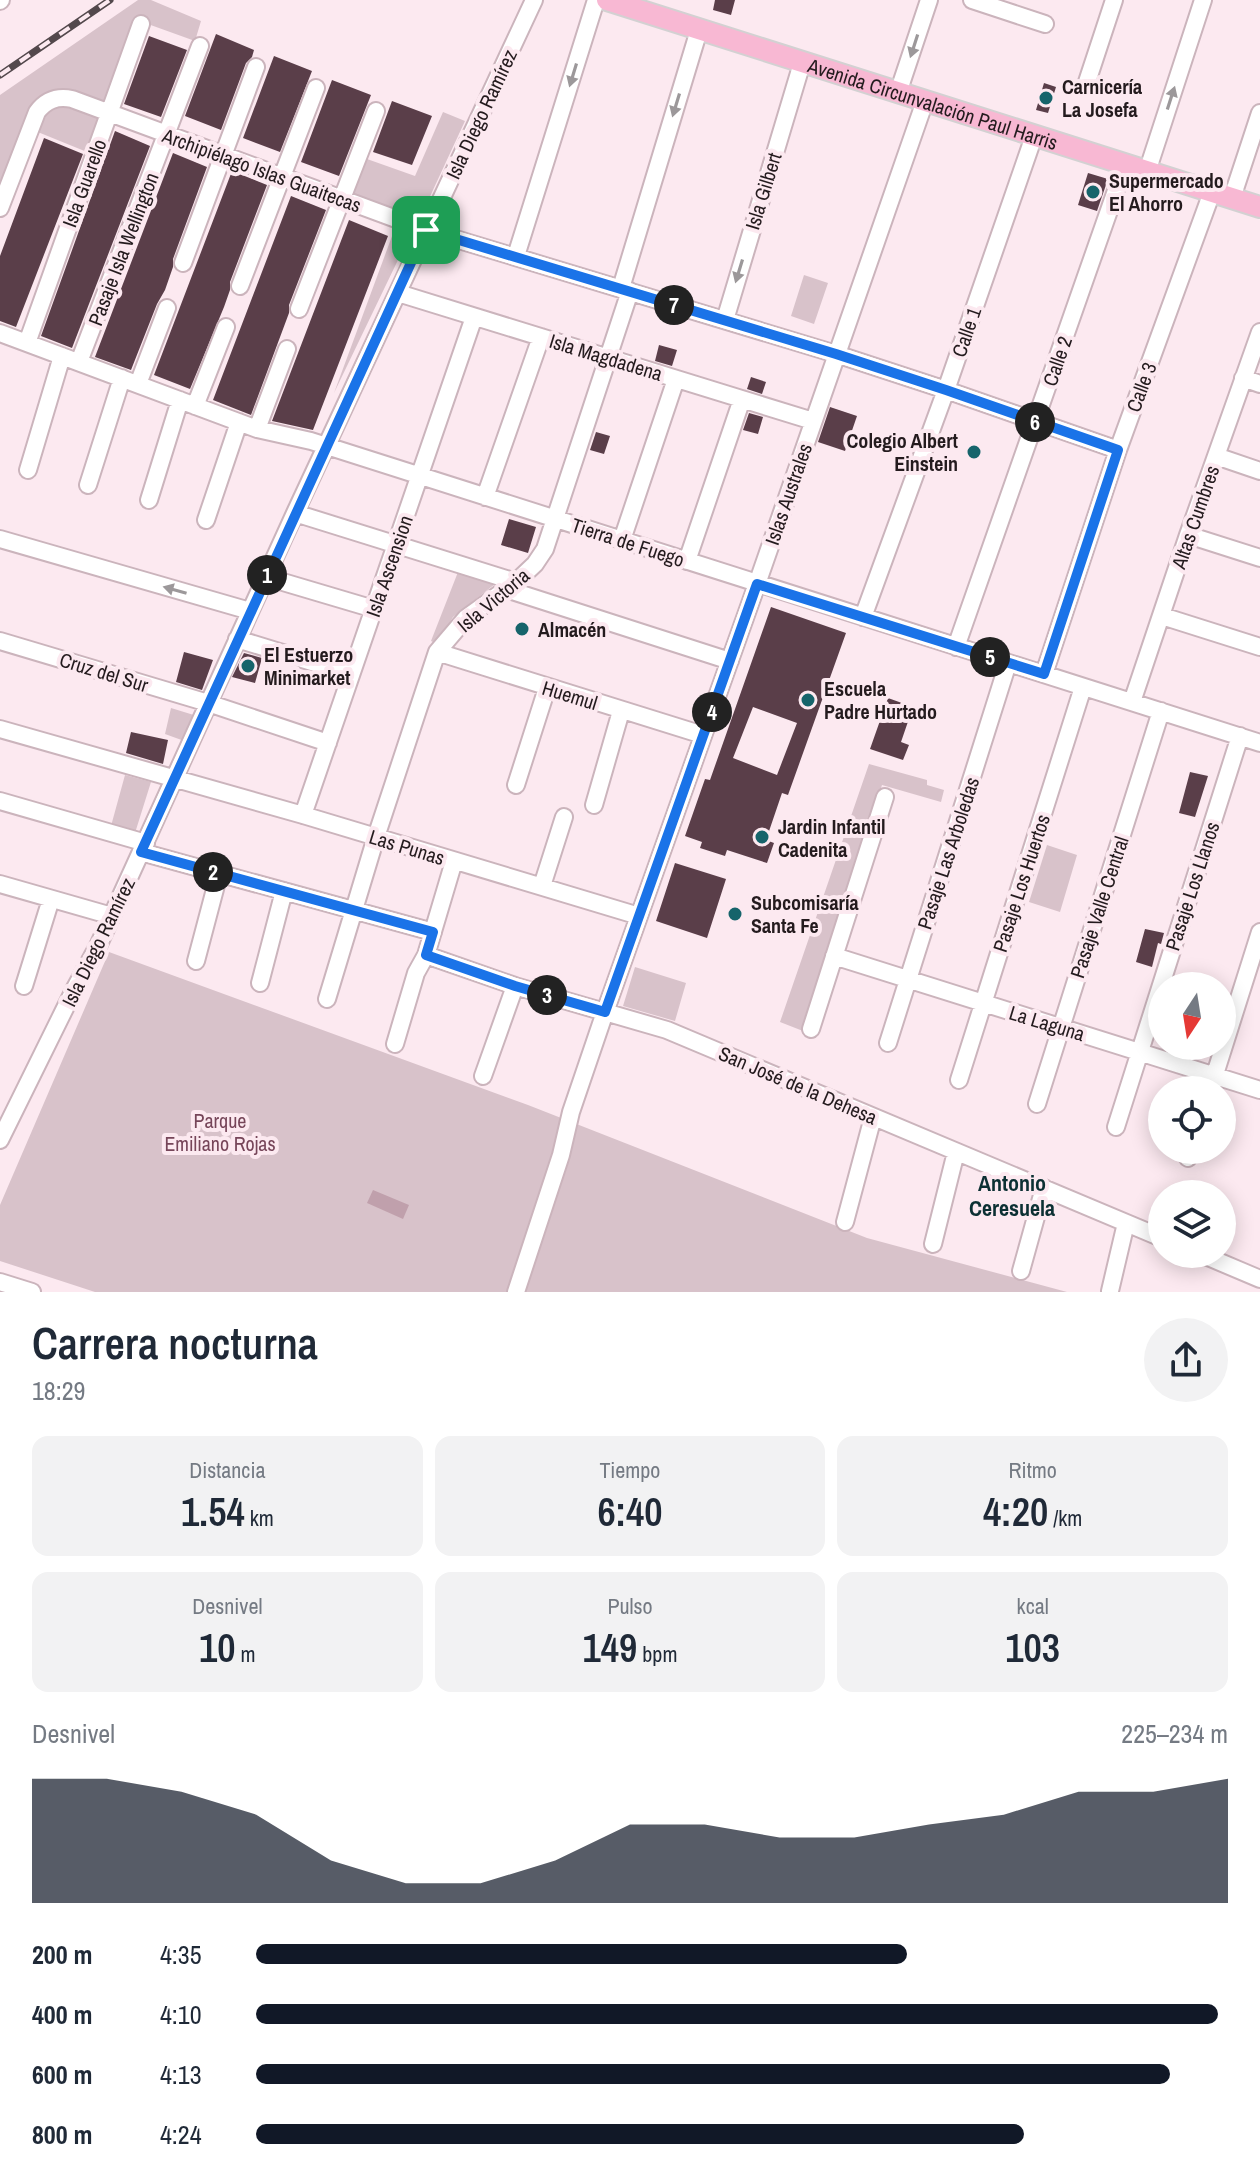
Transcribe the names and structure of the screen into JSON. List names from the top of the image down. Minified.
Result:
{"streets":{"main road":["Avenida Circunvalación Paul Harris"],"street":["Isla Diego Ramírez","Archipiélago Islas Guaitecas","Isla Guarello","Isla Gilbert","Pasaje Isla Wellington","Calle 1","Isla Magdadena","Calle 2","Calle 3","Islas Australes","Altas Cumbres","Tierra de Fuego","Isla Ascension","Isla Victoria","Cruz del Sur","Huemul","Las Punas","Pasaje Las Arboledas","Pasaje Los Huertos","Pasaje Los Llanos","Pasaje Valle Central","La Laguna","San José de la Dehesa"]},"crossings":[["Avenida Circunvalación Paul Harris","Isla Gilbert"],["Avenida Circunvalación Paul Harris","Calle 1"],["Avenida Circunvalación Paul Harris","Calle 2"],["Avenida Circunvalación Paul Harris","Calle 3"],["Avenida Circunvalación Paul Harris","Islas Australes"],["Avenida Circunvalación Paul Harris","Isla Victoria"],["Isla Diego Ramírez","Archipiélago Islas Guaitecas"],["Isla Diego Ramírez","Isla Magdadena"],["Isla Diego Ramírez","Tierra de Fuego"],["Isla Diego Ramírez","Cruz del Sur"],["Isla Diego Ramírez","Las Punas"],["Archipiélago Islas Guaitecas","Isla Guarello"],["Archipiélago Islas Guaitecas","Isla Gilbert"],["Archipiélago Islas Guaitecas","Pasaje Isla Wellington"],["Archipiélago Islas Guaitecas","Calle 1"],["Archipiélago Islas Guaitecas","Calle 2"],["Archipiélago Islas Guaitecas","Calle 3"],["Archipiélago Islas Guaitecas","Islas Australes"],["Archipiélago Islas Guaitecas","Isla Victoria"],["Isla Guarello","Tierra de Fuego"],["Pasaje Isla Wellington","Tierra de Fuego"],["Calle 1","Tierra de Fuego"],["Isla Magdadena","Islas Australes"],["Isla Magdadena","Isla Ascension"],["Isla Magdadena","Isla Victoria"],["Calle 2","Tierra de Fuego"],["Calle 3","Tierra de Fuego"],["Islas Australes","Tierra de Fuego"],["Islas Australes","Huemul"],["Islas Australes","Las Punas"],["Islas Australes","San José de la Dehesa"],["Altas Cumbres","Tierra de Fuego"],["Tierra de Fuego","Isla Ascension"],["Tierra de Fuego","Isla Victoria"],["Tierra de Fuego","Pasaje Las Arboledas"],["Tierra de Fuego","Pasaje Los Huertos"],["Tierra de Fuego","Pasaje Los Llanos"],["Tierra de Fuego","Pasaje Valle Central"],["Isla Ascension","Cruz del Sur"],["Isla Ascension","Las Punas"],["Isla Victoria","Huemul"],["Isla Victoria","Las Punas"],["Pasaje Las Arboledas","La Laguna"],["Pasaje Los Huertos","La Laguna"],["Pasaje Los Llanos","La Laguna"],["Pasaje Valle Central","La Laguna"]],"one_way":["Isla Gilbert"],"districts":["Antonio Ceresuela"],"parks":["Parque Emiliano Rojas"],"places":["Carnicería La Josefa","Supermercado El Ahorro","Colegio Albert Einstein","Almacén","El Estuerzo Minimarket","Escuela Padre Hurtado","Jardin Infantil Cadenita","Subcomisaría Santa Fe"],"north":"bottom","page":{"pins":["7","6","1","5","4","2","3"],"heading":["Carrera nocturna","18:29"],"stats":[["Distancia","1.54 km"],["Tiempo","6:40"],["Ritmo","4:20 /km"],["Desnivel","10 m"],["Pulso","149 bpm"],["kcal","103"]],"chart":["Desnivel","225–234 m"],"list":[{"name":"200 m","note":"4:35"},{"name":"400 m","note":"4:10"},{"name":"600 m","note":"4:13"},{"name":"800 m","note":"4:24"}]}}
